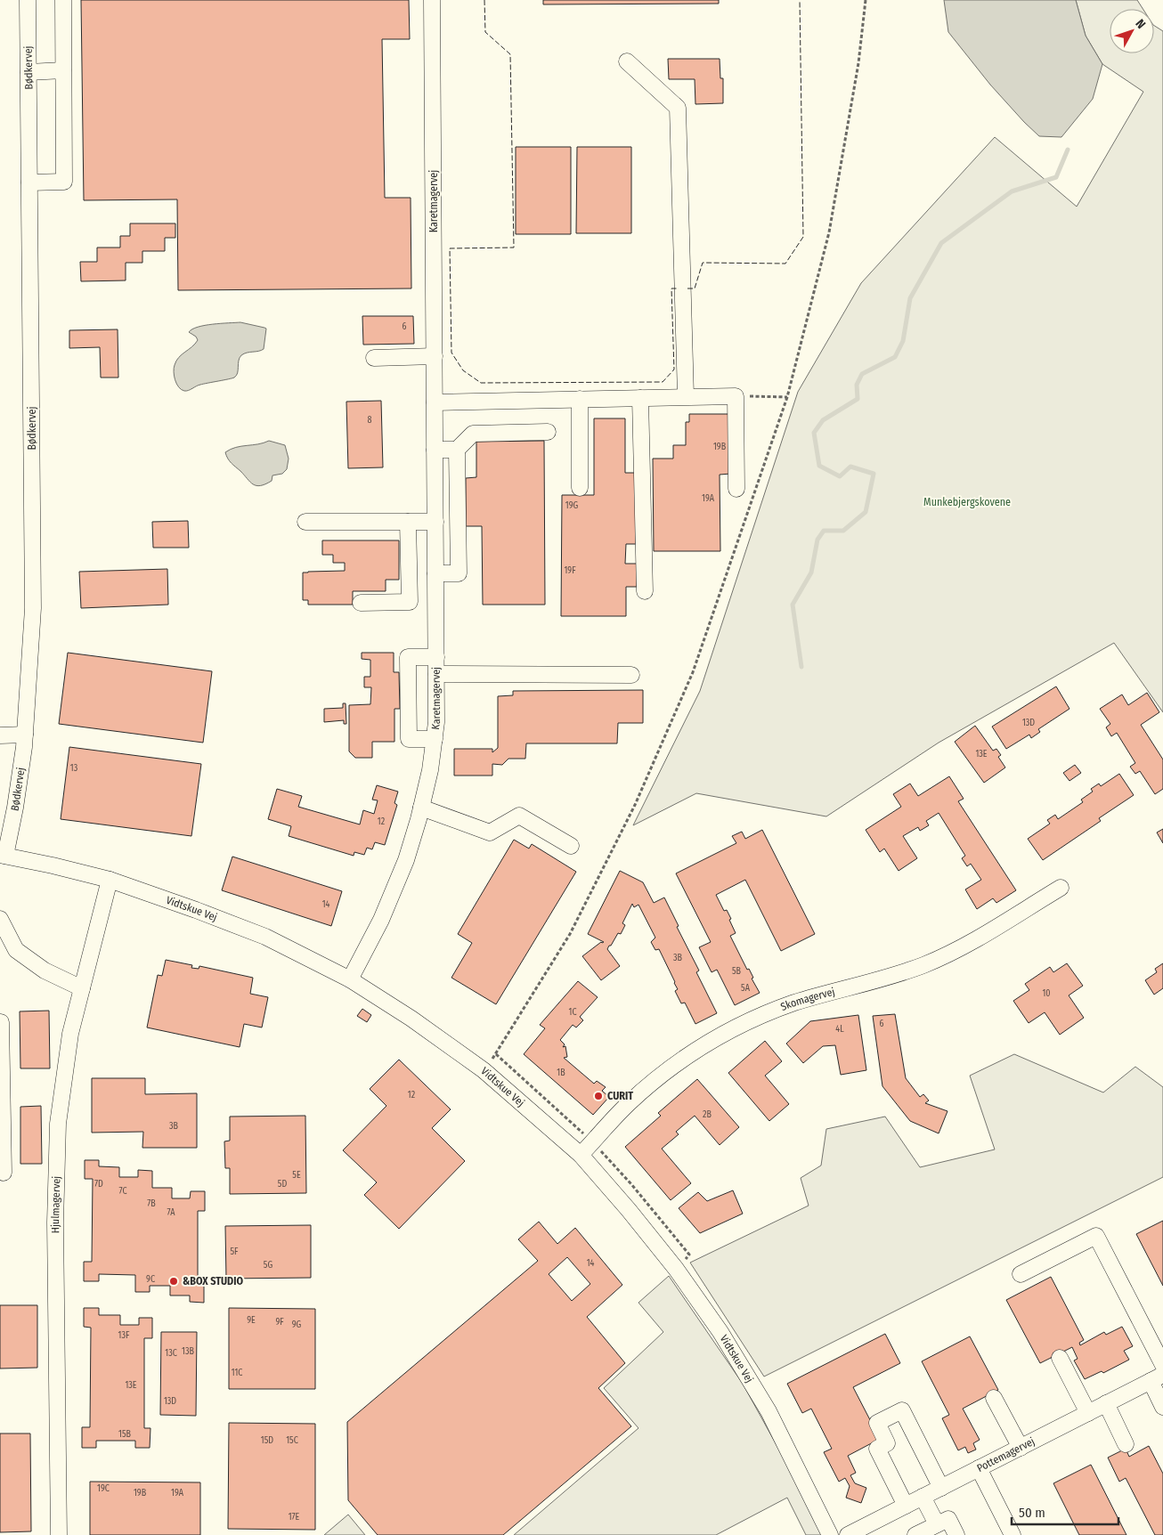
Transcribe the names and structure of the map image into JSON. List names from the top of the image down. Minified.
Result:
{"streets":{"street":["Bødkervej","Karetmagervej","Vidtskue Vej","Skomagervej","Hjulmagervej","Pottemagervej"]},"crossings":[["Bødkervej","Vidtskue Vej"],["Karetmagervej","Vidtskue Vej"],["Vidtskue Vej","Skomagervej"],["Vidtskue Vej","Hjulmagervej"]],"parks":["Munkebjergskovene"],"places":["CURIT","&BOX STUDIO"],"house_numbers":["6","8","19B","19A","19G","19F","13D","13E","13","12","14","3B","5B","5A","10","1C","6","4L","1B","12","2B","3B","5E","7D","5D","7C","7B","7A","5F","14","5G","9C","9E","9F","9G","13F","13B","13C","11C","13E","13D","15B","15D","15C","19C","19B","19A","17E"],"scale_bar":"50 m","north":"top right"}
